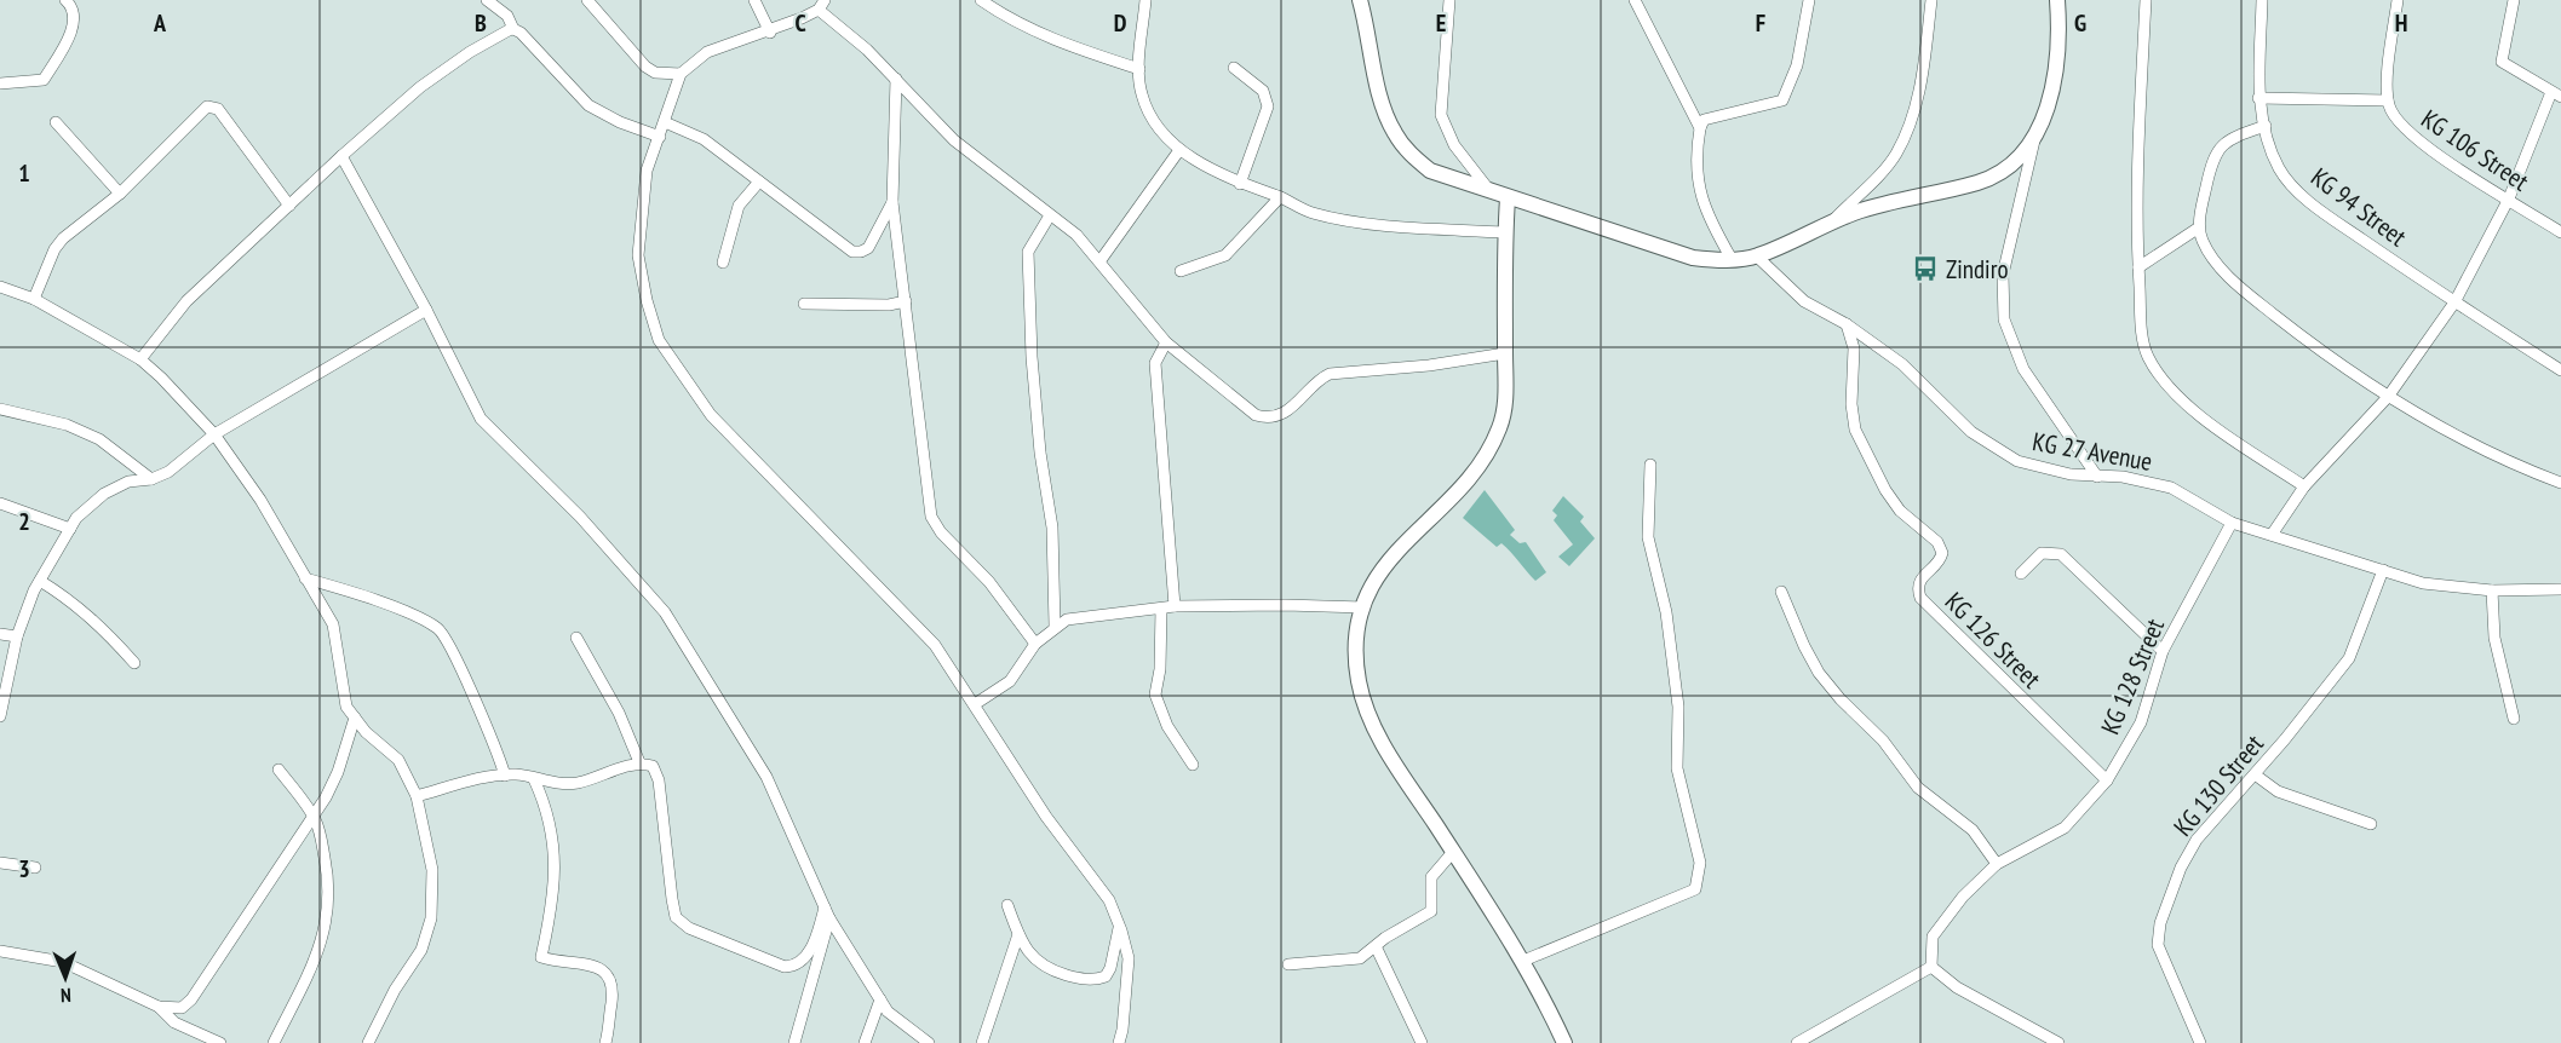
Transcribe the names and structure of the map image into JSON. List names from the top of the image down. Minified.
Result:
{"streets":{"street":["KG 106 Street","KG 94 Street","KG 27 Avenue","KG 126 Street","KG 128 Street","KG 130 Street"]},"crossings":[["KG 27 Avenue","KG 126 Street"],["KG 27 Avenue","KG 128 Street"],["KG 27 Avenue","KG 130 Street"],["KG 126 Street","KG 128 Street"]],"places":{"bus stop":["Zindiro"]},"north":"bottom","grid":{"columns":["A","B","C","D","E","F","G","H"],"rows":["1","2","3"]}}
